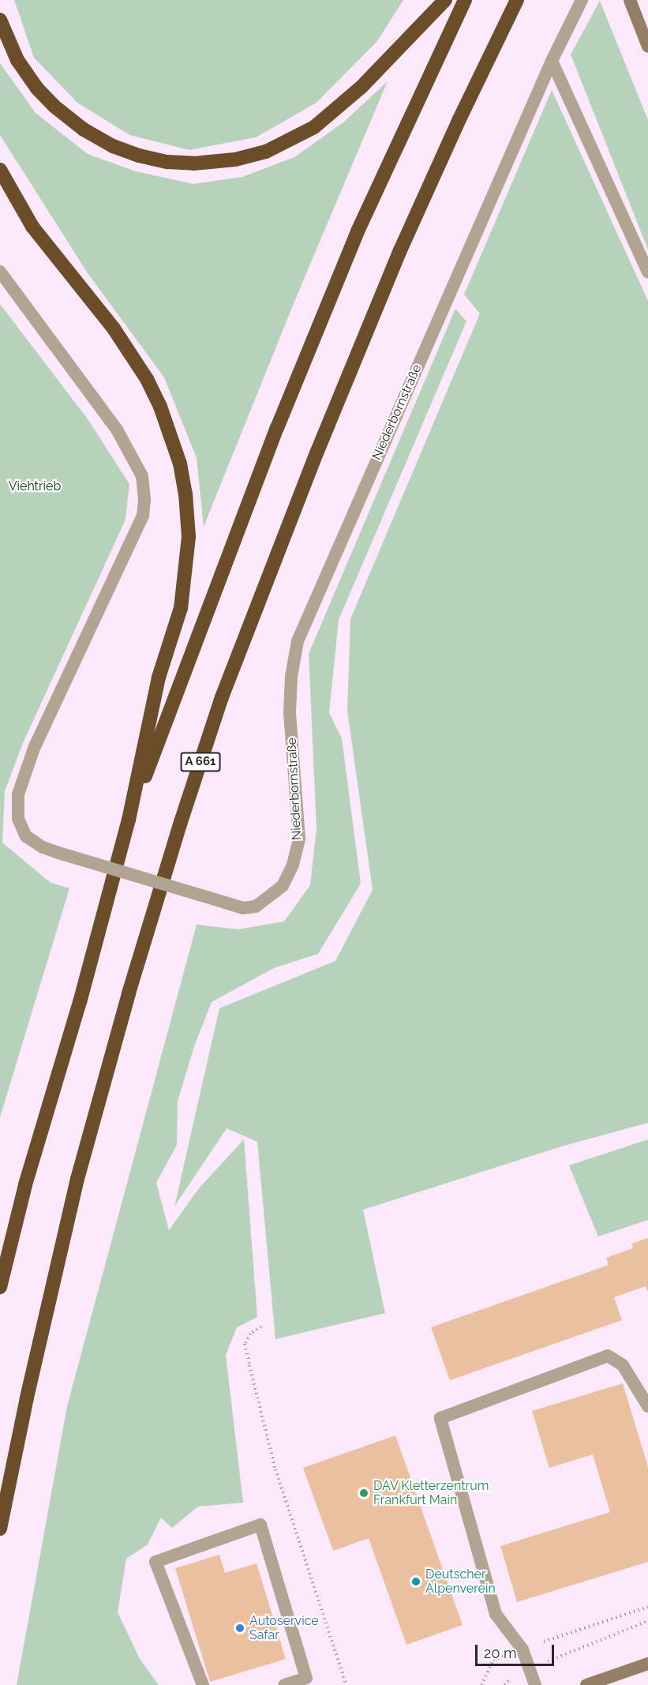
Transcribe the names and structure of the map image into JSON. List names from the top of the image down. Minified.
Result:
{"streets":{"highway":["A 661"],"lane":["Niederbornstraße"]},"parks":["Viehtrieb"],"places":["DAV Kletterzentrum Frankfurt Main","Deutscher Alpenverein","Autoservice Safar"],"scale_bar":"20 m"}
